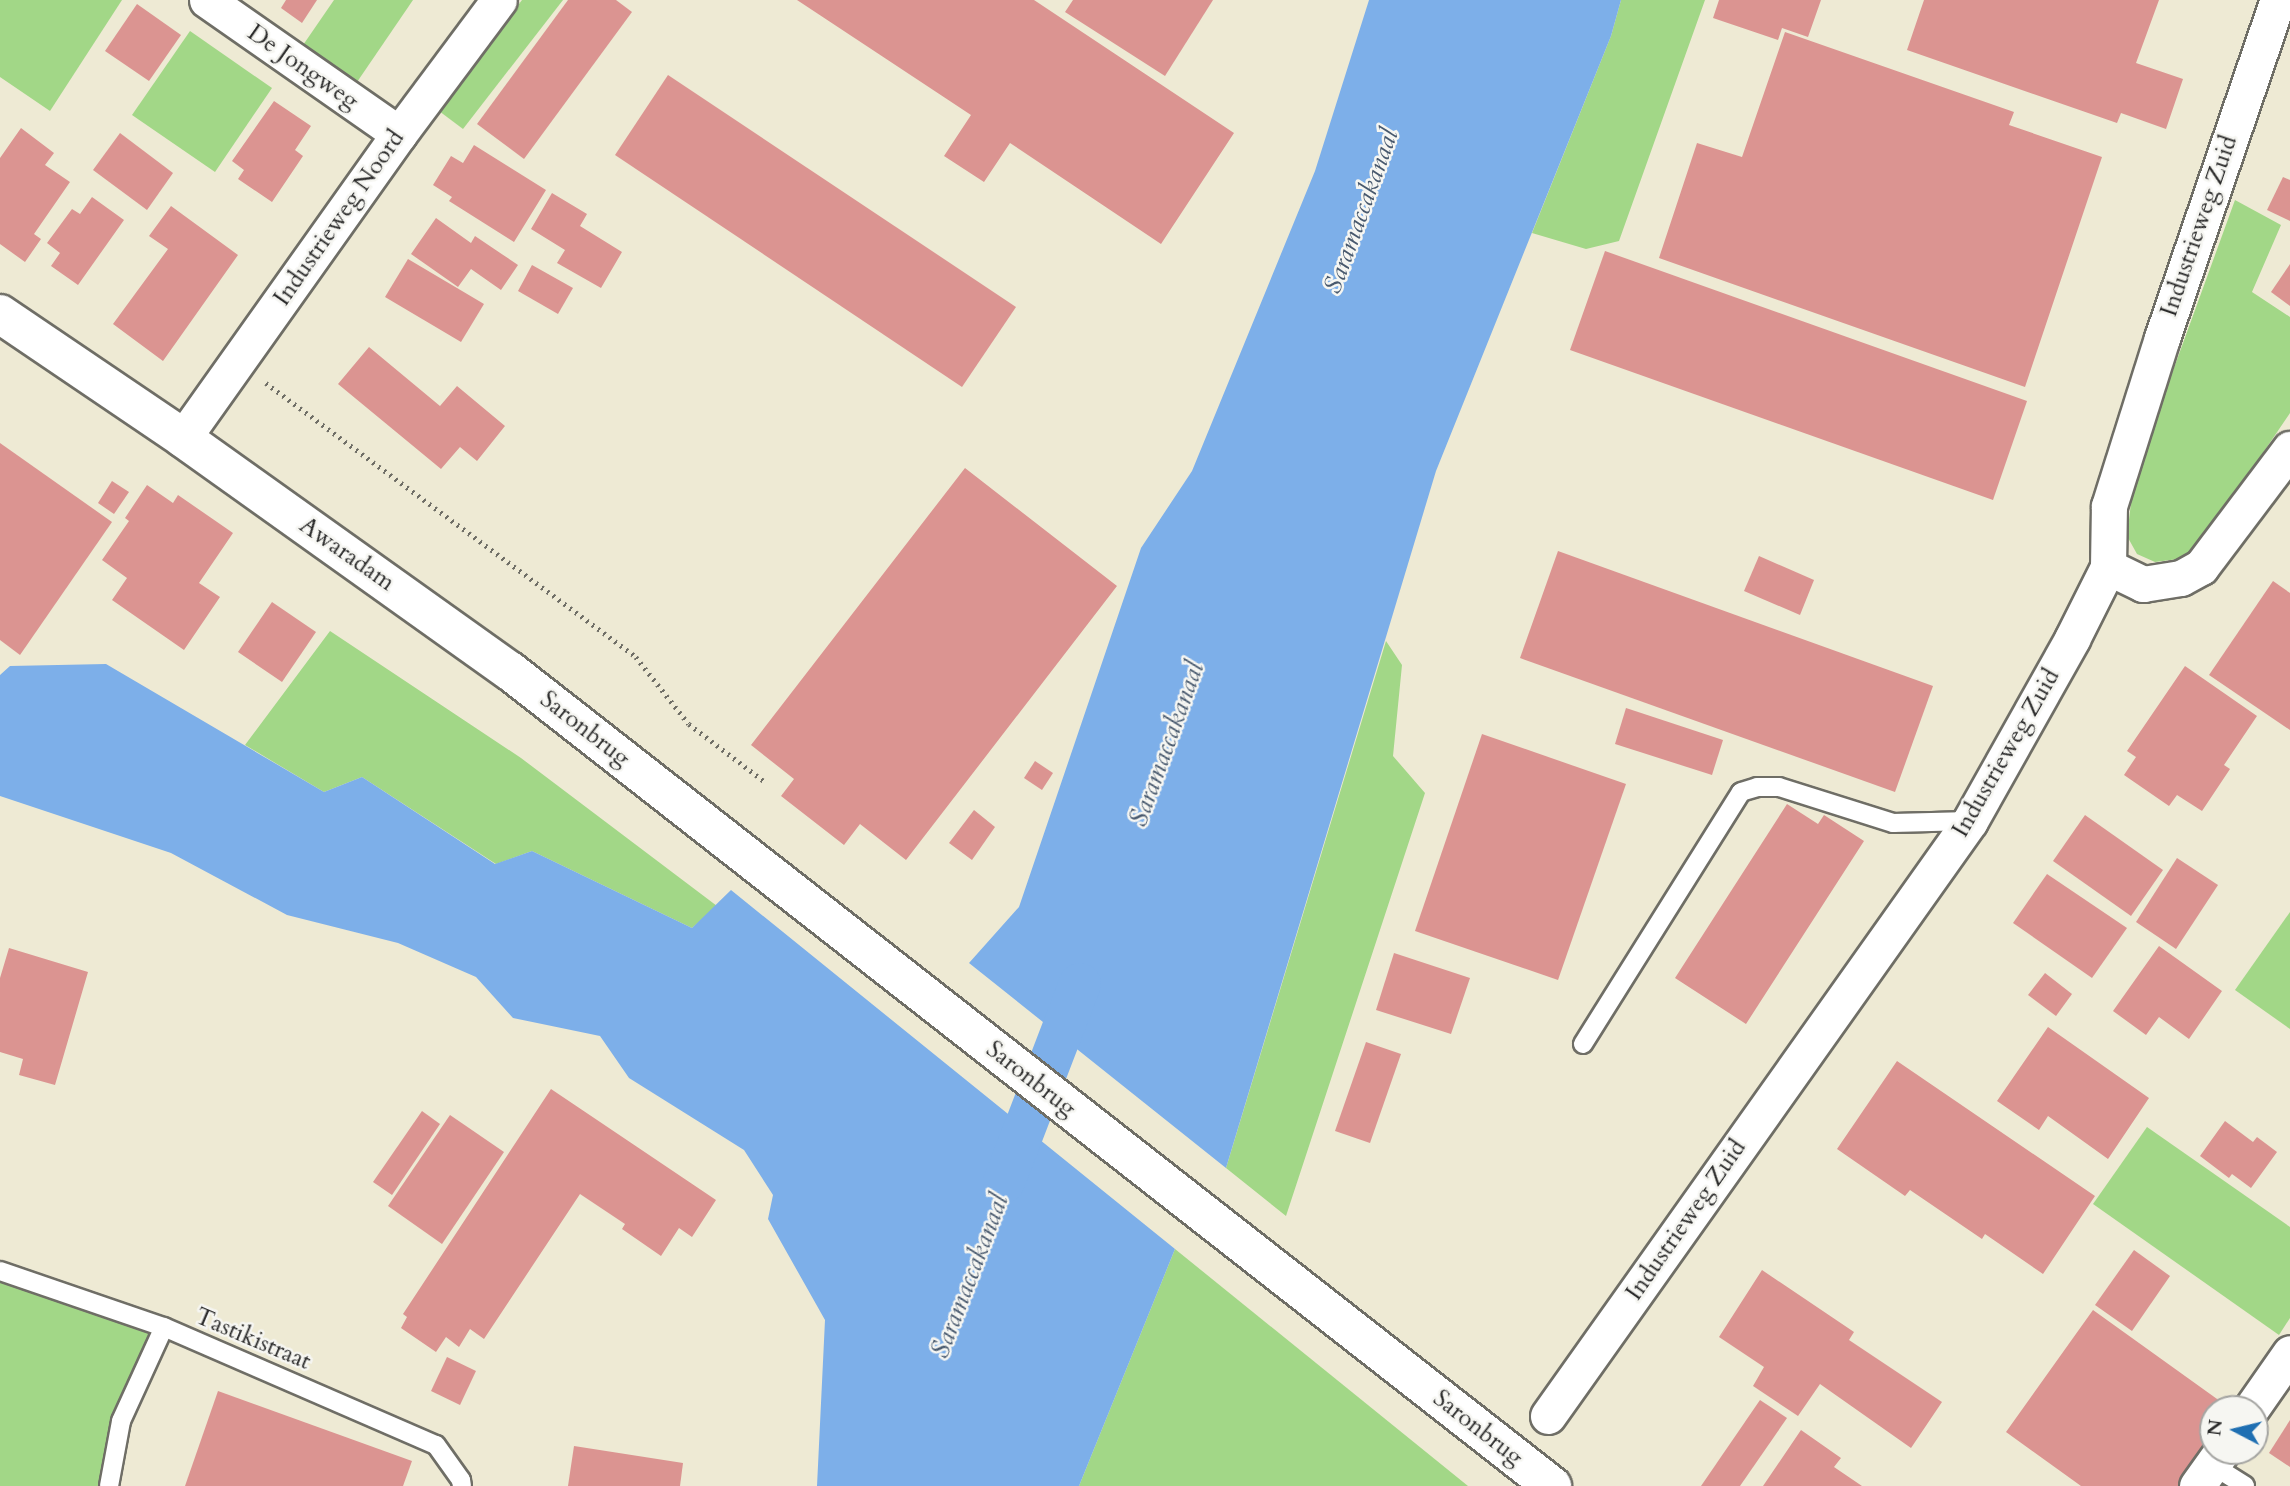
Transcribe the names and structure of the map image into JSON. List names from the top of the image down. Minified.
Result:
{"streets":{"main road":["Awaradam","Saronbrug"],"street":["De Jongweg","Industrieweg Noord","Industrieweg Zuid"],"lane":["Tastikistraat"]},"crossings":[["De Jongweg","Industrieweg Noord"],["Industrieweg Noord","Awaradam"],["Awaradam","Saronbrug"]],"water":["Saramaccakanaal"],"north":"left"}
